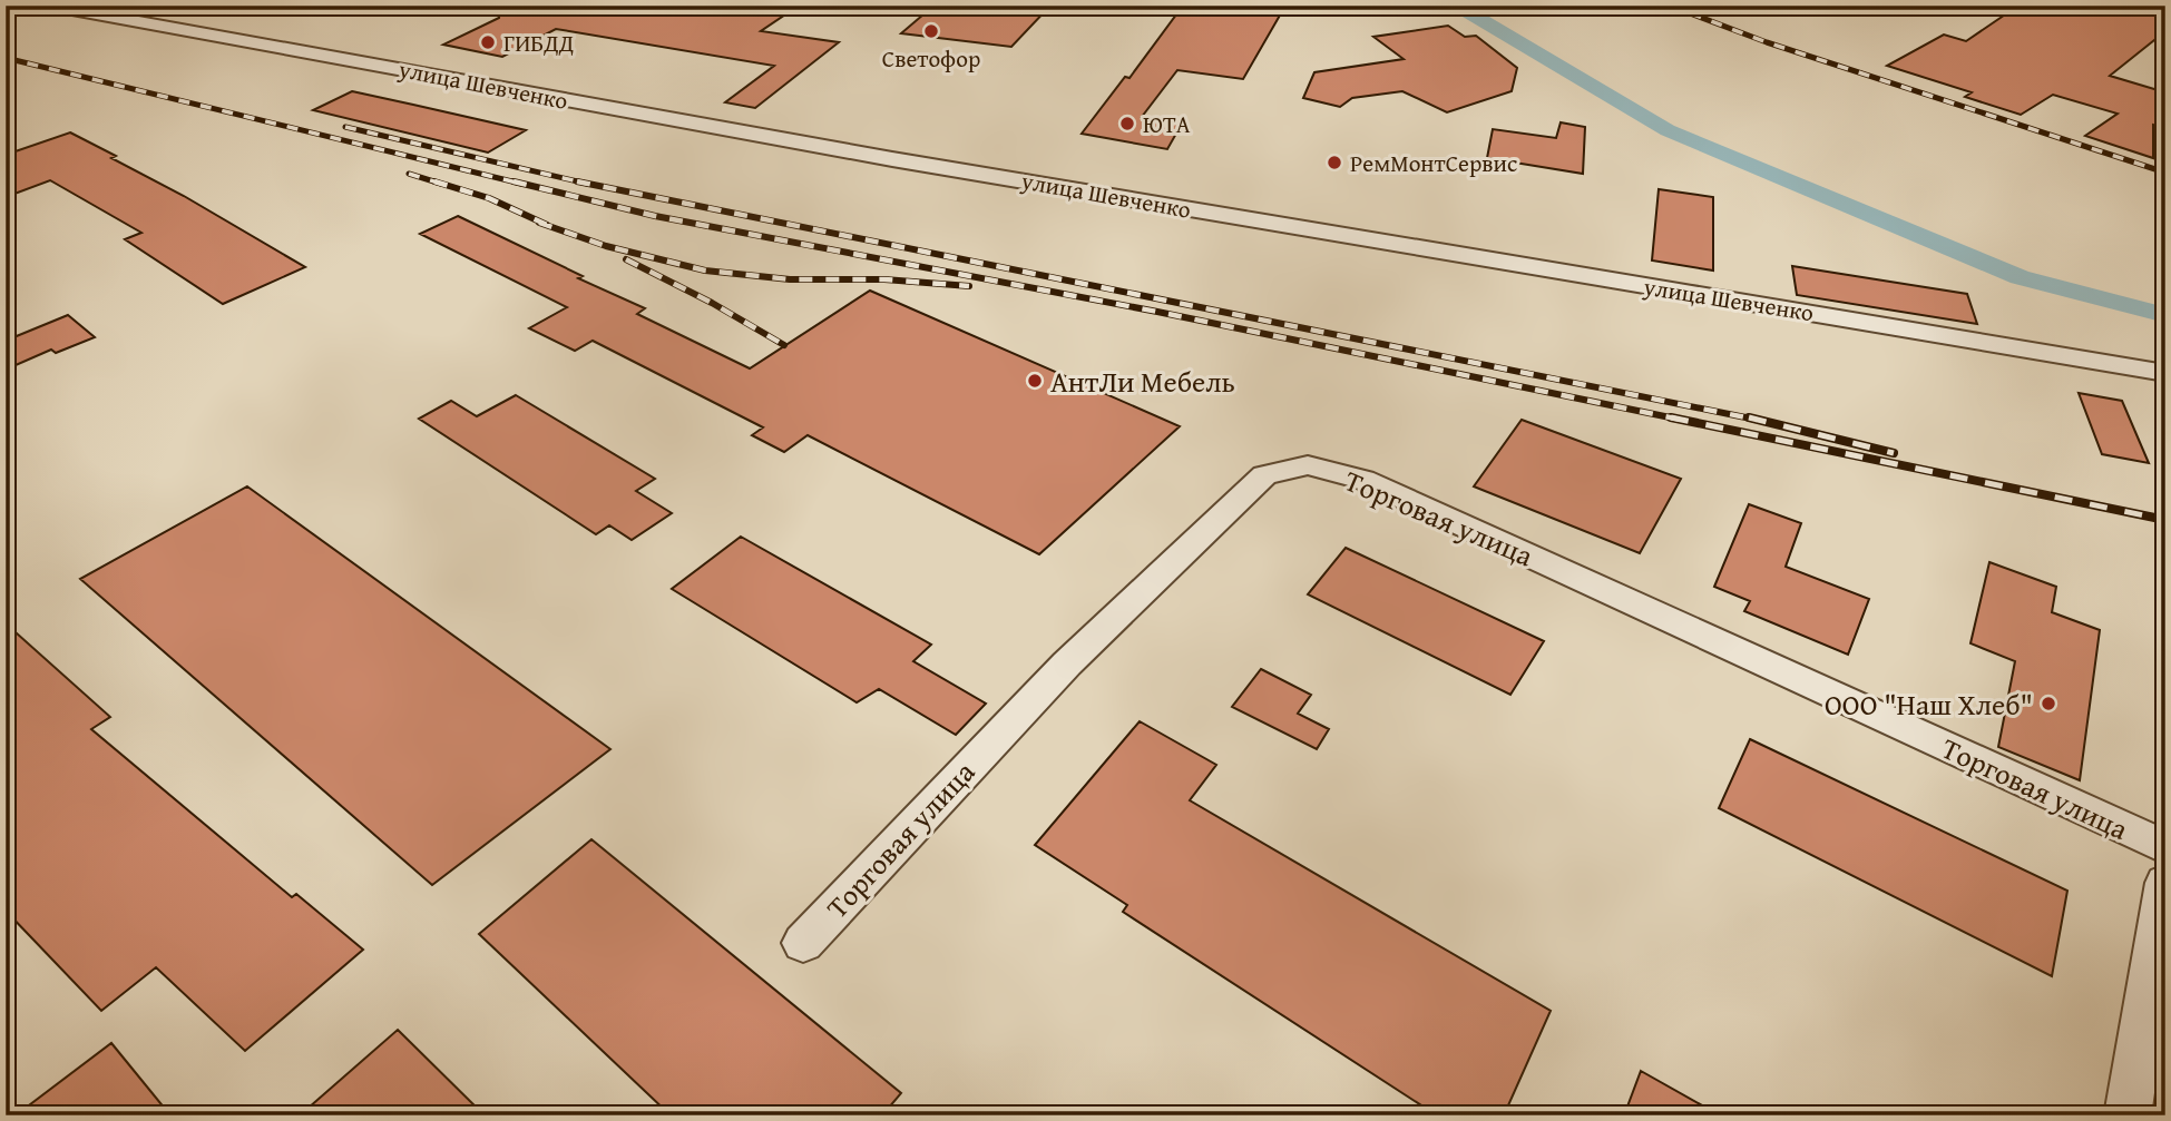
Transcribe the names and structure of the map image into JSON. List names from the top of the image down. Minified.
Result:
{"streets":{"street":["улица Шевченко","Торговая улица"]},"places":["Светофор","ГИБДД","ЮТА","РемМонтСервис","АнтЛи Мебель","ООО \"Наш Хлеб\""]}
